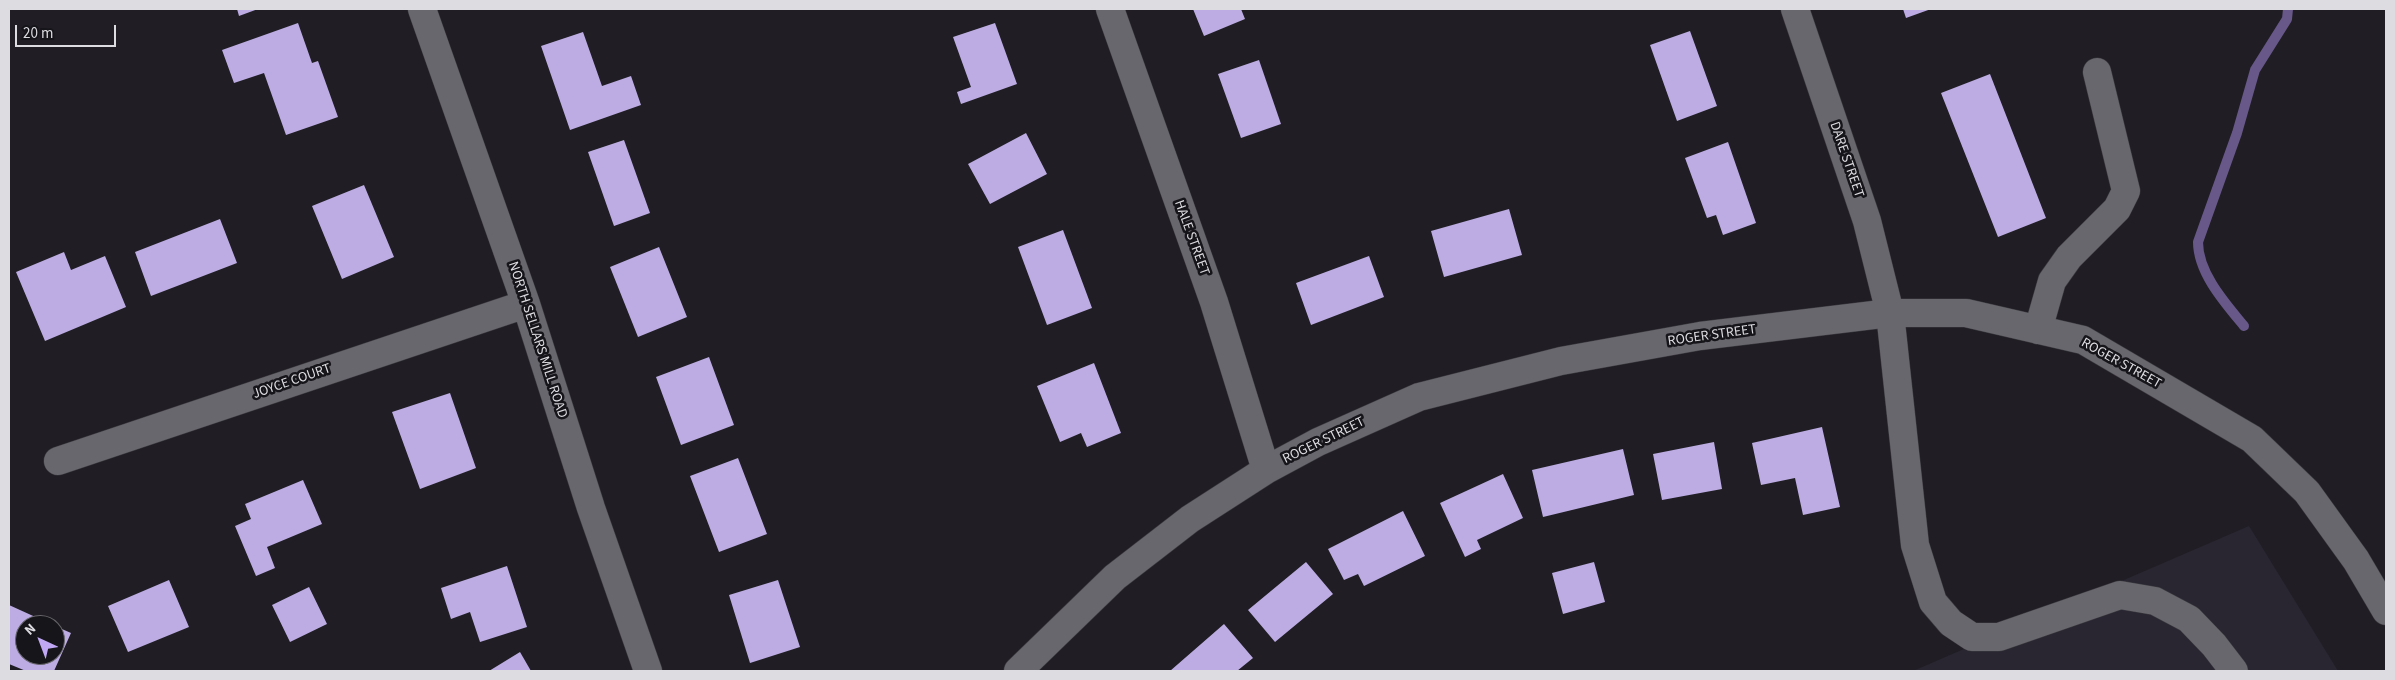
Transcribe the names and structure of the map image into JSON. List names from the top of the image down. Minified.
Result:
{"streets":{"street":["DARE STREET","HALE STREET","ROGER STREET","NORTH SELLARS MILL ROAD","JOYCE COURT"]},"crossings":[["DARE STREET","ROGER STREET"],["HALE STREET","ROGER STREET"],["NORTH SELLARS MILL ROAD","JOYCE COURT"]],"scale_bar":"20 m","north":"top left"}
